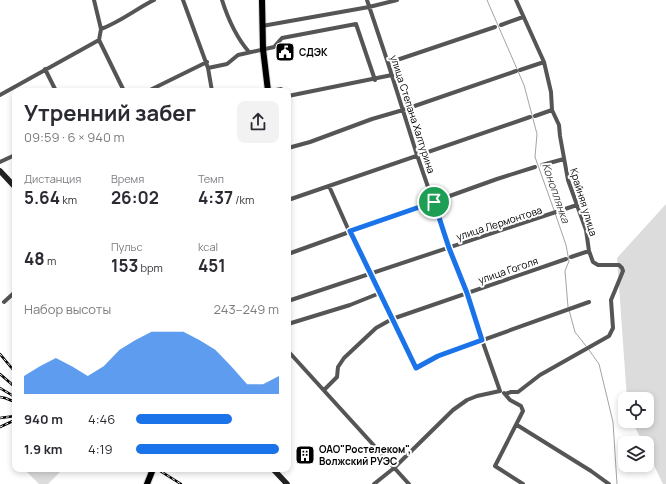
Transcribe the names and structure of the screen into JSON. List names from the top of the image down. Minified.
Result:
{"streets":{"street":["улица Степана Халтурина","Крайняя улица","улица Лермонтова","улица Гоголя"]},"crossings":[["улица Степана Халтурина","улица Лермонтова"],["улица Степана Халтурина","улица Гоголя"],["Крайняя улица","улица Лермонтова"],["Крайняя улица","улица Гоголя"]],"water":["Коноплянка"],"places":{"public building":["СДЭК"],"building":["ОАО\"Ростелеком\", Волжский РУЭС"]},"page":{"heading":["Утренний забег","09:59 · 6 × 940 m"],"stats":[["Дистанция","5.64 km"],["Время","26:02"],["Темп","4:37 /km"],["48 m"],["Пульс","153 bpm"],["kcal","451"]],"chart":["Набор высоты","243–249 m"],"list":[{"name":"940 m","note":"4:46"},{"name":"1.9 km","note":"4:19"}]}}
